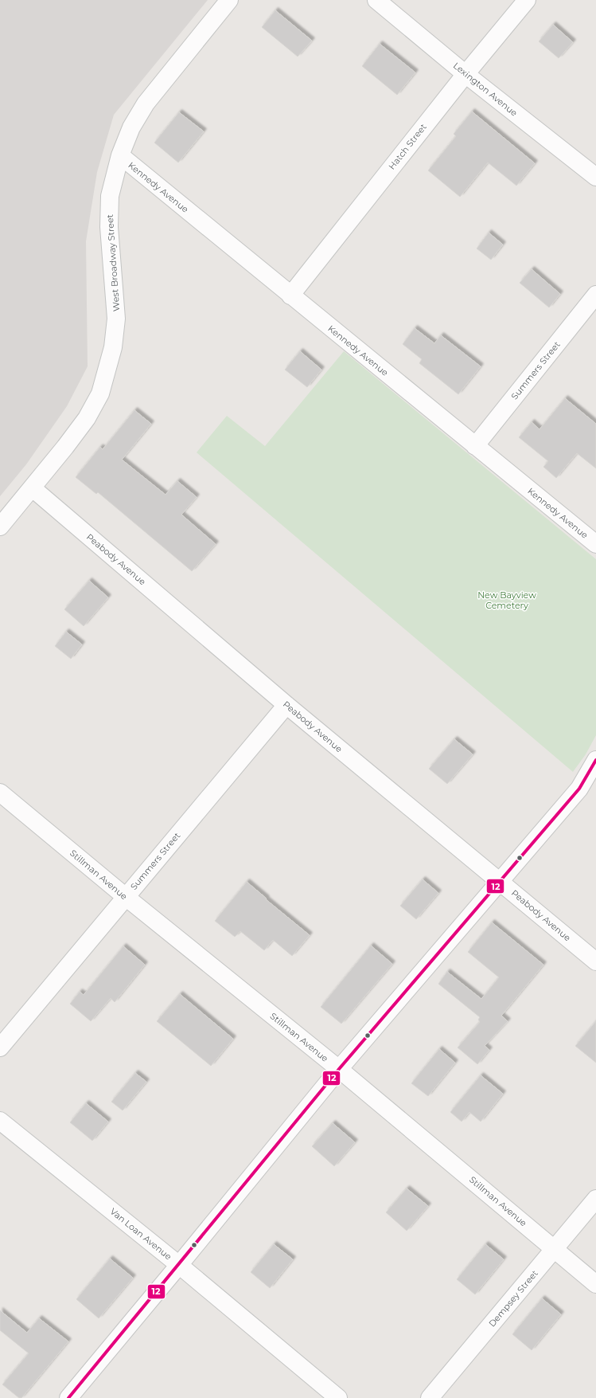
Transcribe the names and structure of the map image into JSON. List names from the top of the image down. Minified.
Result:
{"streets":{"street":["Lexington Avenue","Hatch Street","Kennedy Avenue","West Broadway Street","Summers Street","Peabody Avenue","Stillman Avenue","Van Loan Avenue","Dempsey Street"]},"crossings":[["Lexington Avenue","Hatch Street"],["Hatch Street","Kennedy Avenue"],["Kennedy Avenue","West Broadway Street"],["Kennedy Avenue","Summers Street"],["West Broadway Street","Peabody Avenue"],["Summers Street","Peabody Avenue"],["Summers Street","Stillman Avenue"],["Stillman Avenue","Dempsey Street"]],"parks":["New Bayview Cemetery"],"lines":["transit line 12"]}
